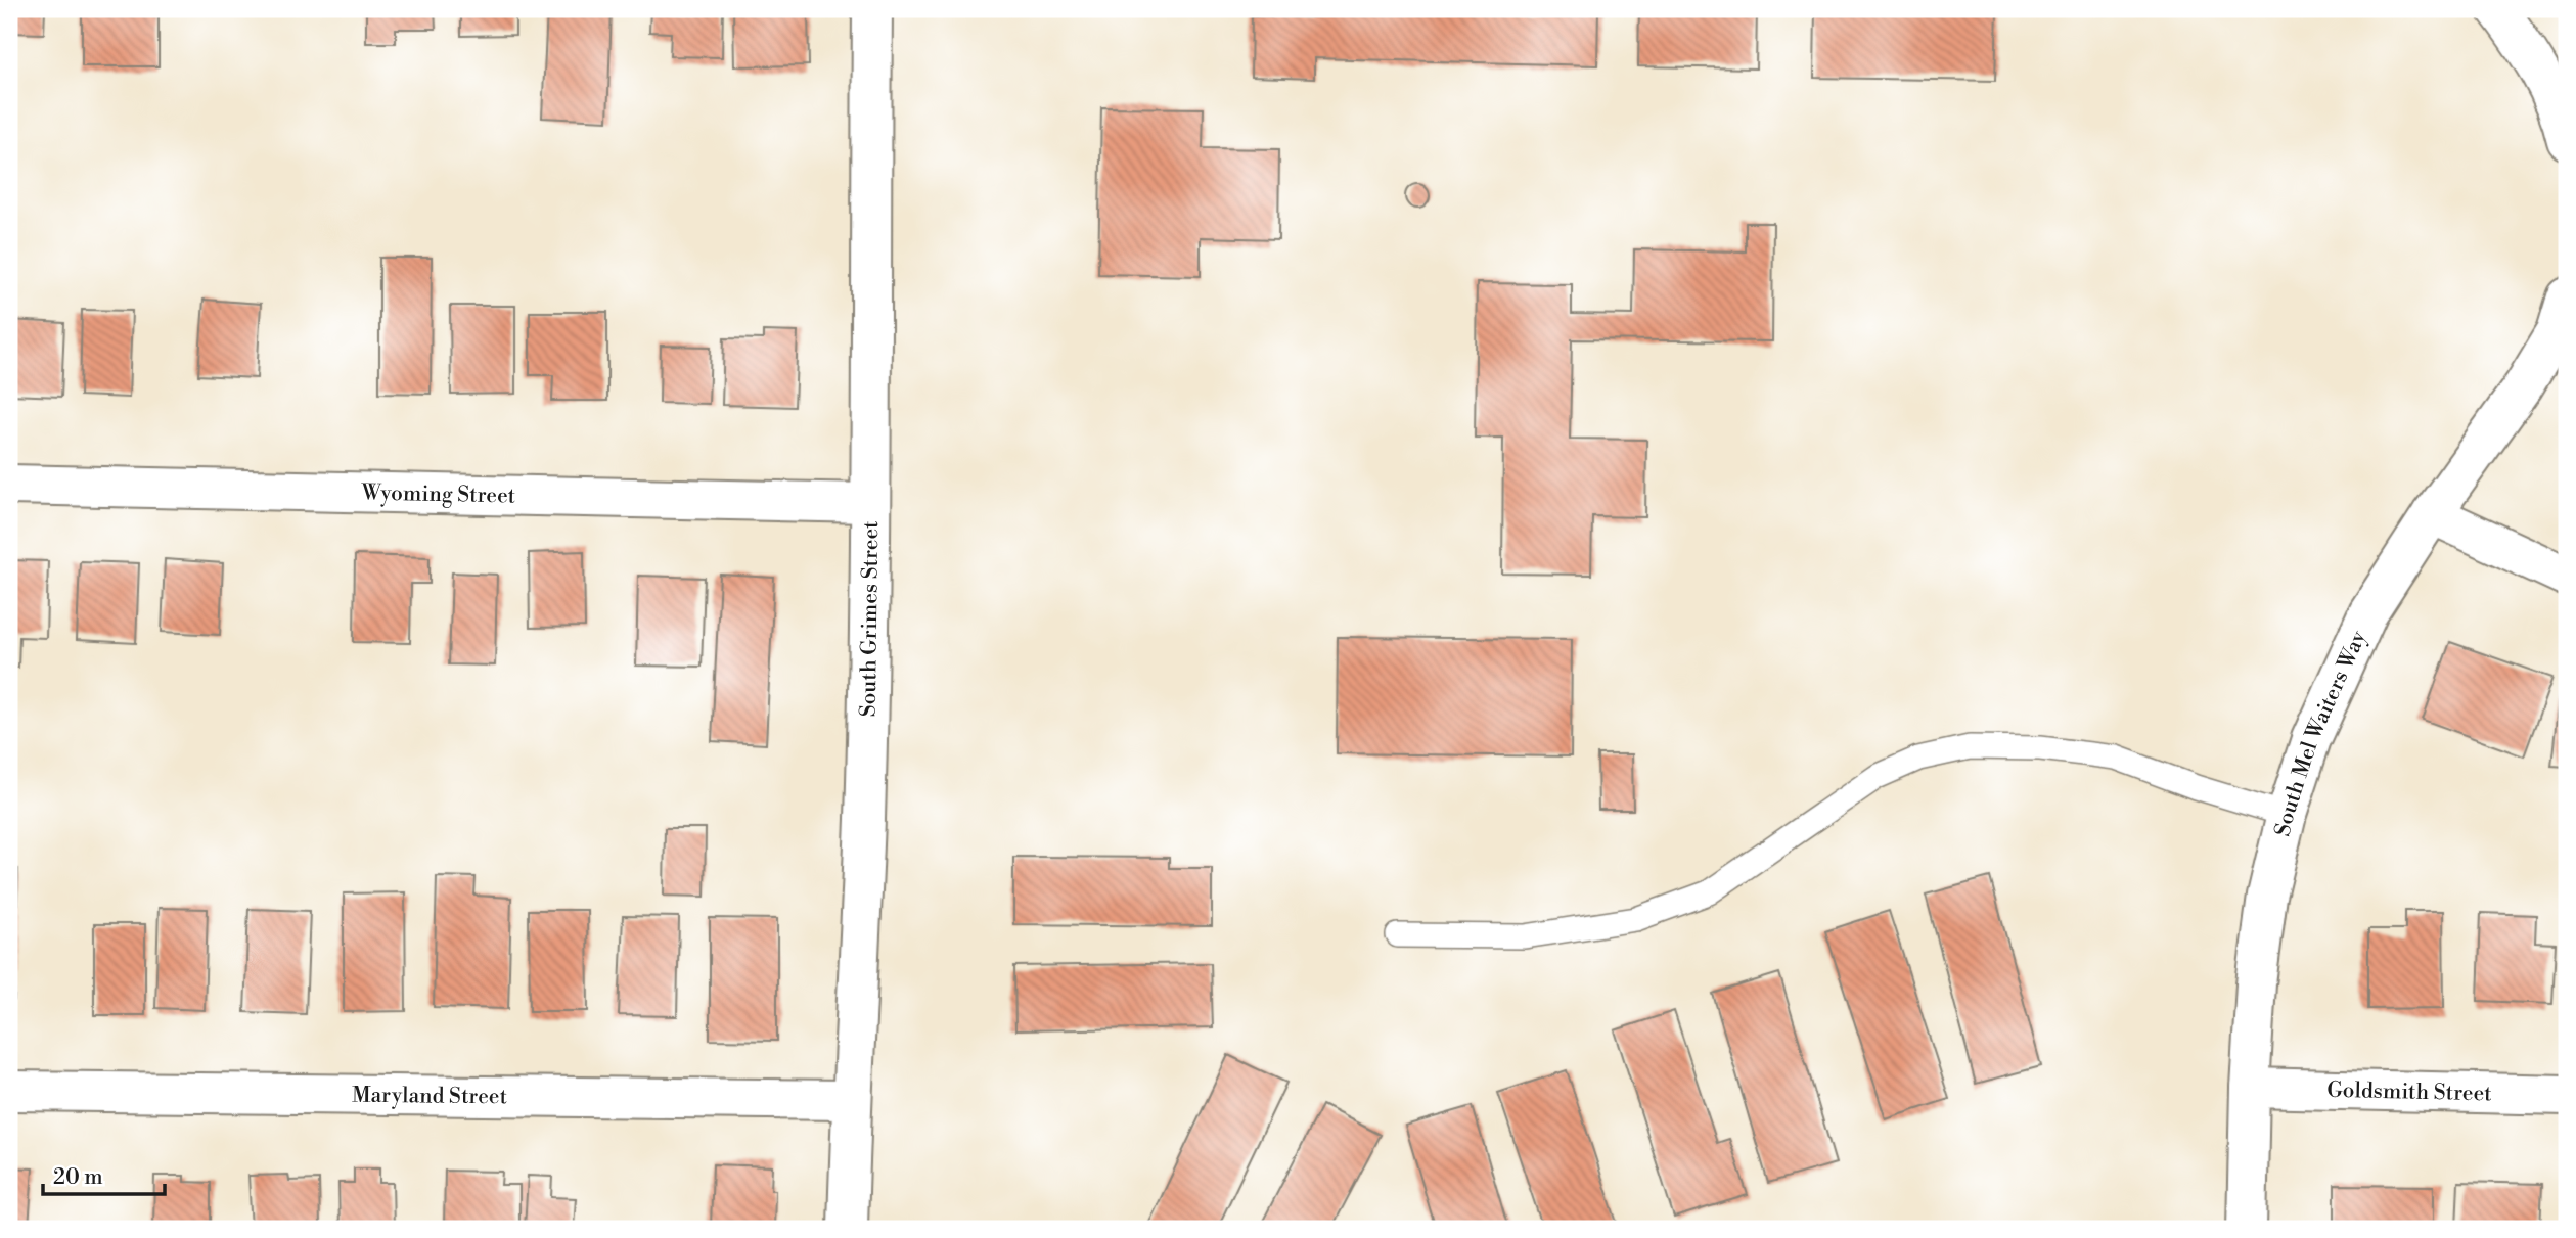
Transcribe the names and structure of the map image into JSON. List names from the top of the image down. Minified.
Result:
{"streets":{"street":["Wyoming Street","South Grimes Street","South Mel Waiters Way","Goldsmith Street","Maryland Street"]},"crossings":[["Wyoming Street","South Grimes Street"],["South Grimes Street","Maryland Street"],["South Mel Waiters Way","Goldsmith Street"]],"scale_bar":"20 m"}
